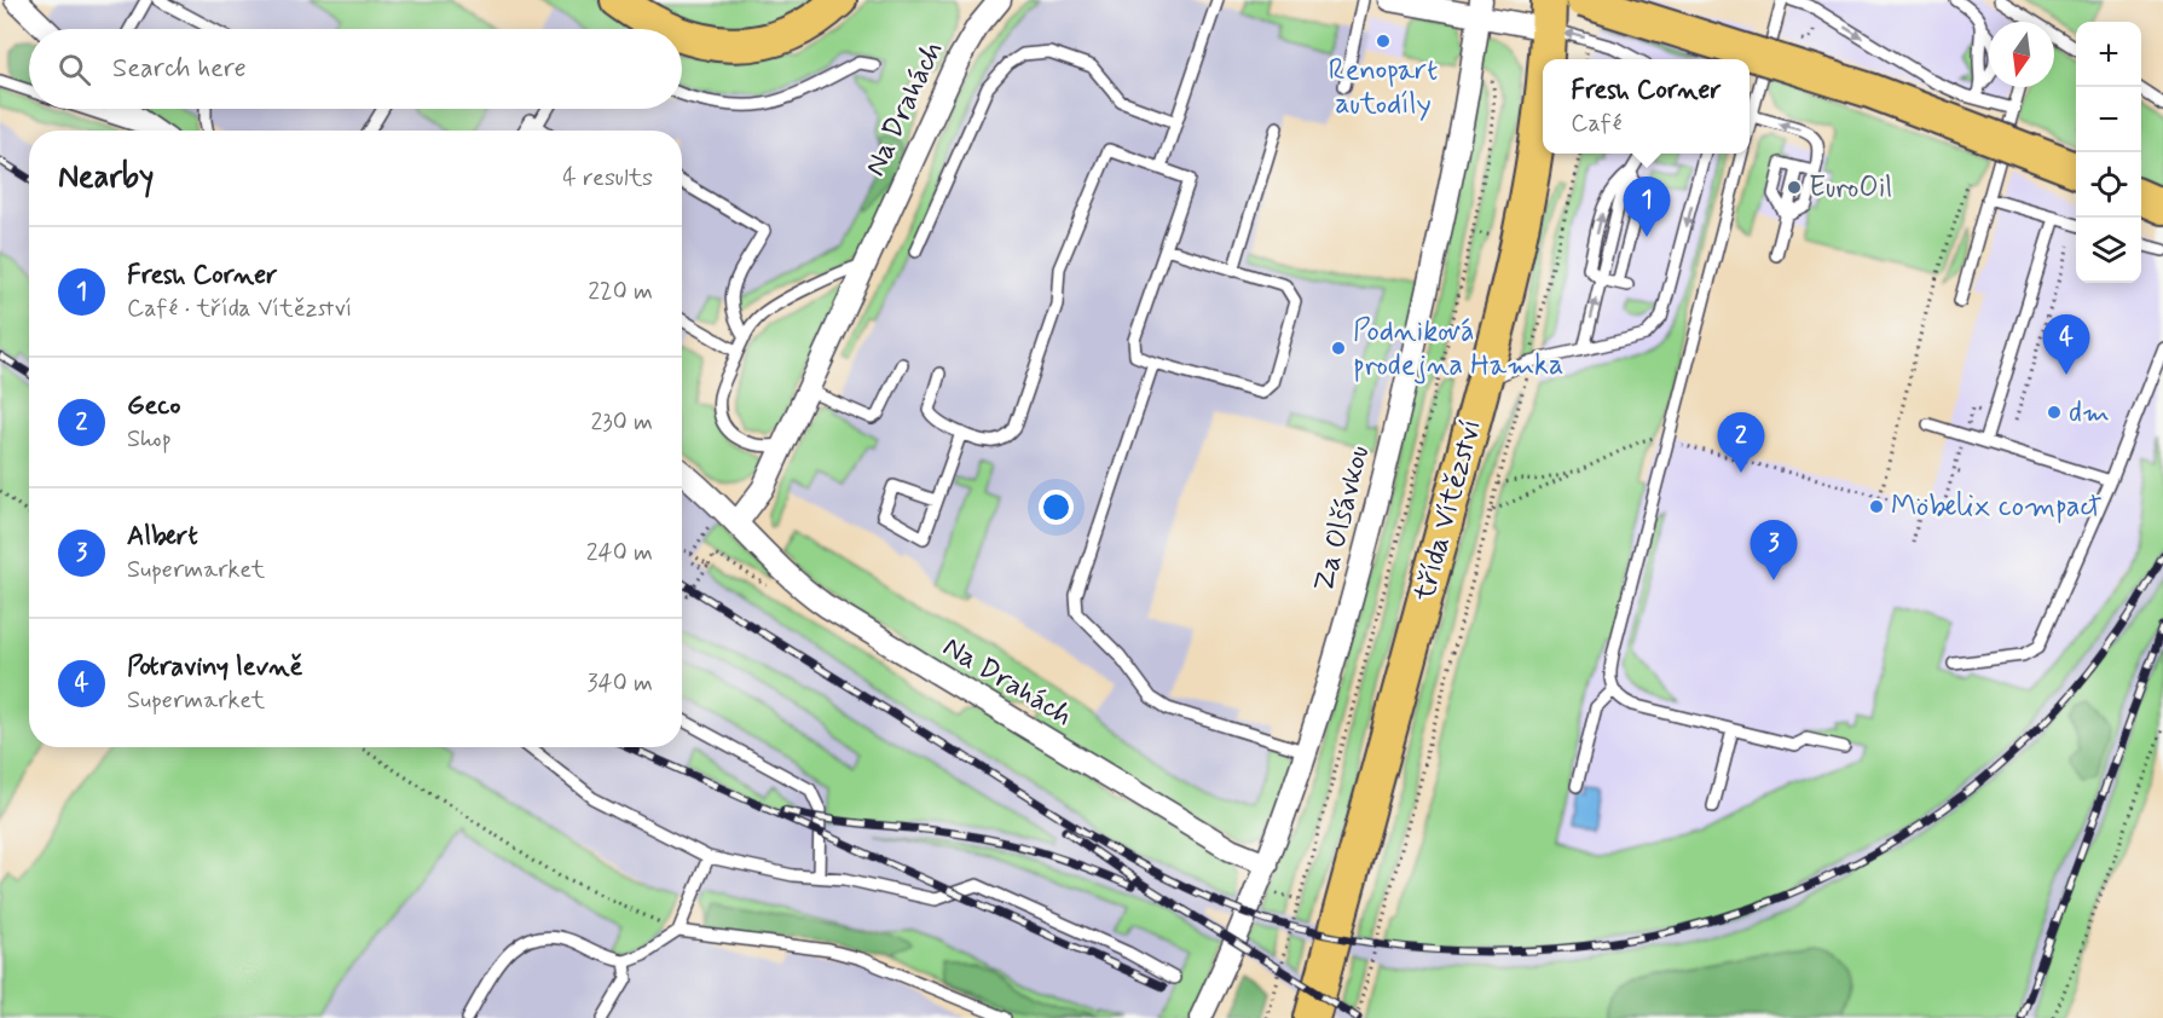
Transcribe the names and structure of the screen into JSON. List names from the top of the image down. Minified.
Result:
{"streets":{"main road":["třída Vítězství"],"street":["Na Drahách","Za Olšávkou"]},"crossings":[["Na Drahách","Za Olšávkou"]],"places":["Renopart autodíly","EuroOil","Podniková prodejna Hamka","dm","Möbelix compact"],"north":"bottom","page":{"map_buttons":["+","−"],"search":"Search here","popup":["Fresh Corner","Café"],"heading":["Nearby","4 results"],"pins":["1","4","2","3"],"list":[{"mark":"1","name":"Fresh Corner","note":"Café · třída Vítězství","value":"220 m"},{"mark":"2","name":"Geco","note":"Shop","value":"230 m"},{"mark":"3","name":"Albert","note":"Supermarket","value":"240 m"},{"mark":"4","name":"Potraviny levně","note":"Supermarket","value":"340 m"}]}}
